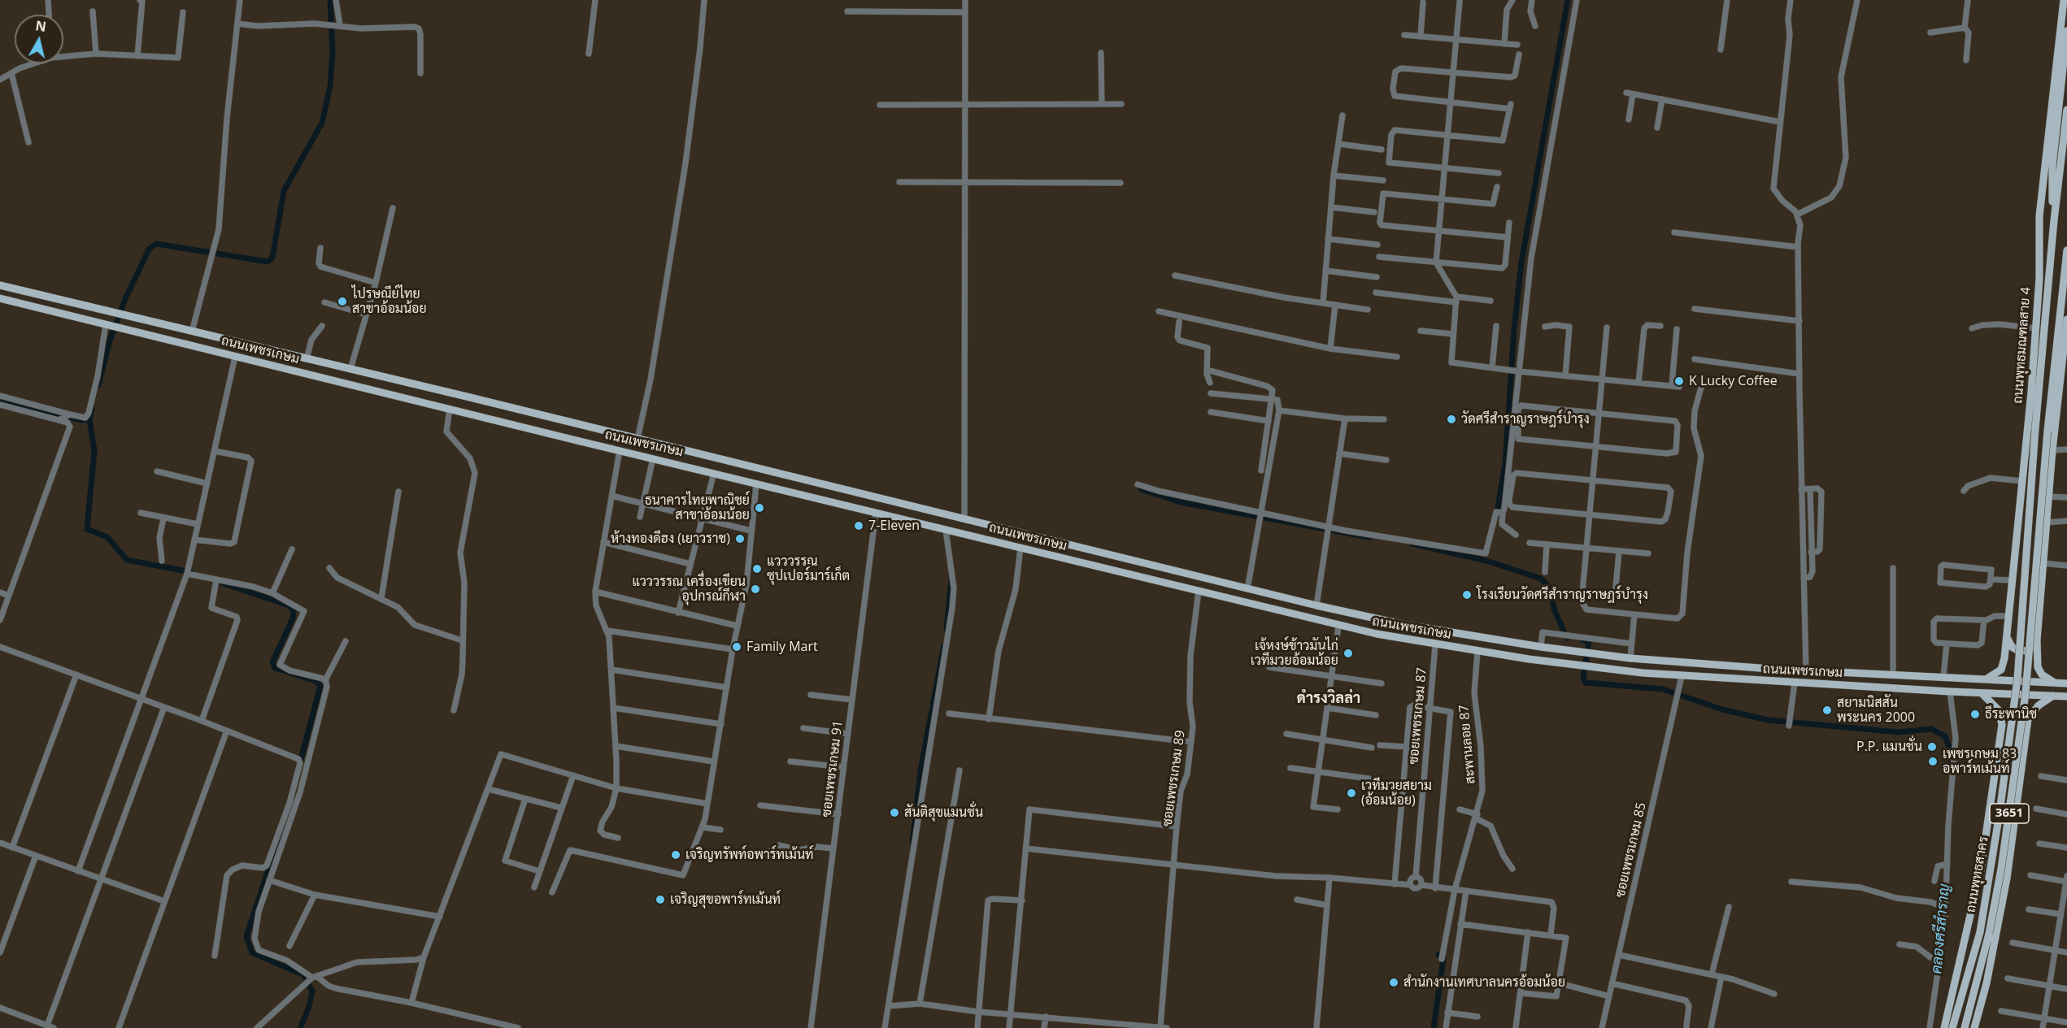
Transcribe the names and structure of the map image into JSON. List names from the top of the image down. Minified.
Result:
{"streets":{"main road":["ถนนพุทธมณฑลสาย 4","ถนนเพชรเกษม","3651","ถนนพุทธสาคร"],"street":["ซอยเพชรเกษม 87","สะพานลอย 87","ซอยเพชรเกษม 91","ซอยเพชรเกษม 89","ซอยเพชรเกษม 85"]},"crossings":[["ถนนพุทธมณฑลสาย 4","ถนนเพชรเกษม"],["ถนนพุทธมณฑลสาย 4","ถนนพุทธสาคร"],["ถนนเพชรเกษม","ซอยเพชรเกษม 87"],["ถนนเพชรเกษม","สะพานลอย 87"],["ถนนเพชรเกษม","ซอยเพชรเกษม 91"],["ถนนเพชรเกษม","ซอยเพชรเกษม 89"],["ถนนเพชรเกษม","ซอยเพชรเกษม 85"]],"districts":["ดำรงวิลล่า"],"water":["คลองศรีสำราญ"],"places":["ไปรษณีย์ไทย สาขาอ้อมน้อย","K Lucky Coffee","วัดศรีสําราญราษฎร์บํารุง","ธนาคารไทยพาณิชย์ สาขาอ้อมน้อย","7-Eleven","ห้างทองดีฮง (เยาวราช)","แวววรรณ ซุปเปอร์มาร์เก็ต","แวววรรณ เครื่องเขียน อุปกรณ์กีฬา","โรงเรียนวัดศรีสําราญราษฎร์บํารุง","Family Mart","เจ้หงษ์ข้าวมันไก่ เวทีมวยอ้อมน้อย","สยามนิสสัน พระนคร 2000","ธีระพานิช","P.P. แมนชั่น","เพชรเกษม 83 อพาร์ทเม้นท์","เวทีมวยสยาม (อ้อมน้อย)","สันติสุขแมนชั่น","เจริญทรัพท์อพาร์ทเม้นท์","เจริญสุขอพาร์ทเม้นท์","สำนักงานเทศบาลนครอ้อมน้อย"],"north":"top"}
